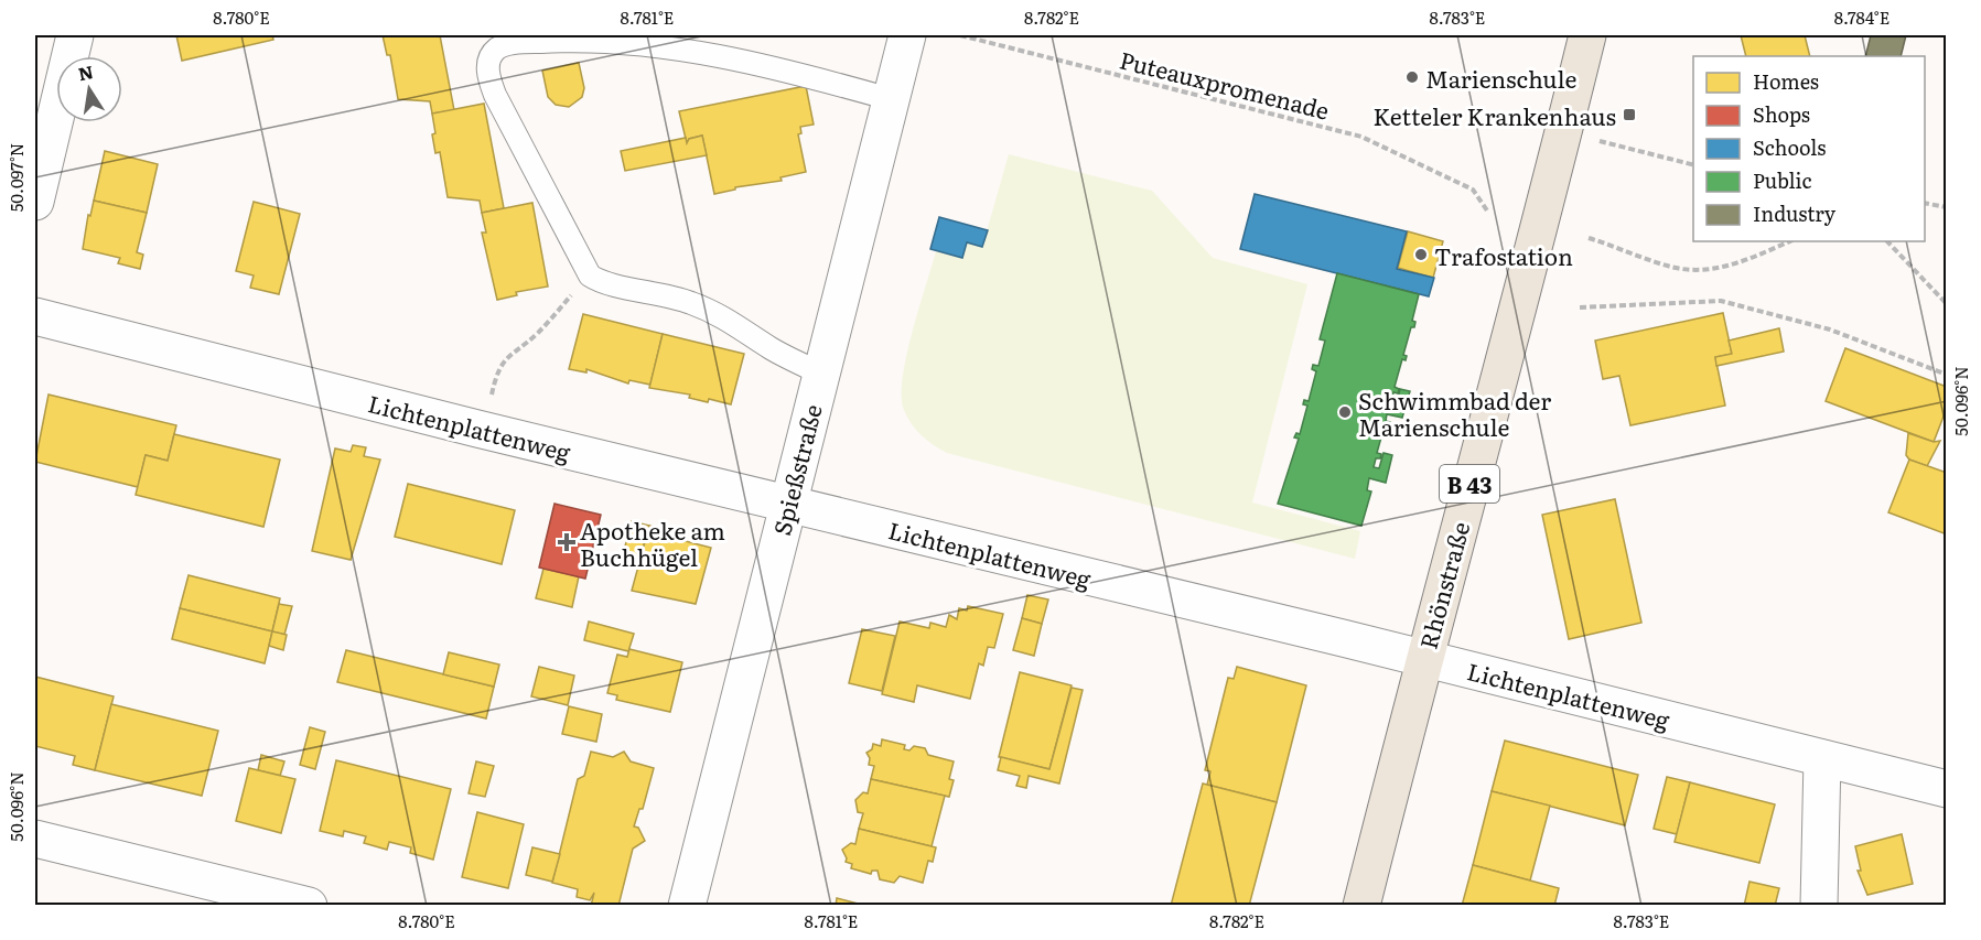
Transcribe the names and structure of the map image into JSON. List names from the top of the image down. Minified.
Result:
{"streets":{"main road":["B 43","Rhönstraße"],"street":["Lichtenplattenweg","Spießstraße"],"path":["Puteauxpromenade"]},"crossings":[["Lichtenplattenweg","Spießstraße"],["Lichtenplattenweg","Rhönstraße"]],"places":{"other":["Marienschule","Trafostation","Schwimmbad der Marienschule"],"transit":["Ketteler Krankenhaus"],"health":["Apotheke am Buchhügel"]},"legend":["Homes","Shops","Schools","Public","Industry"],"north":"top","coordinates":["8.780°E","8.781°E","8.782°E","8.783°E","8.784°E","50.097°N","50.096°N"]}
